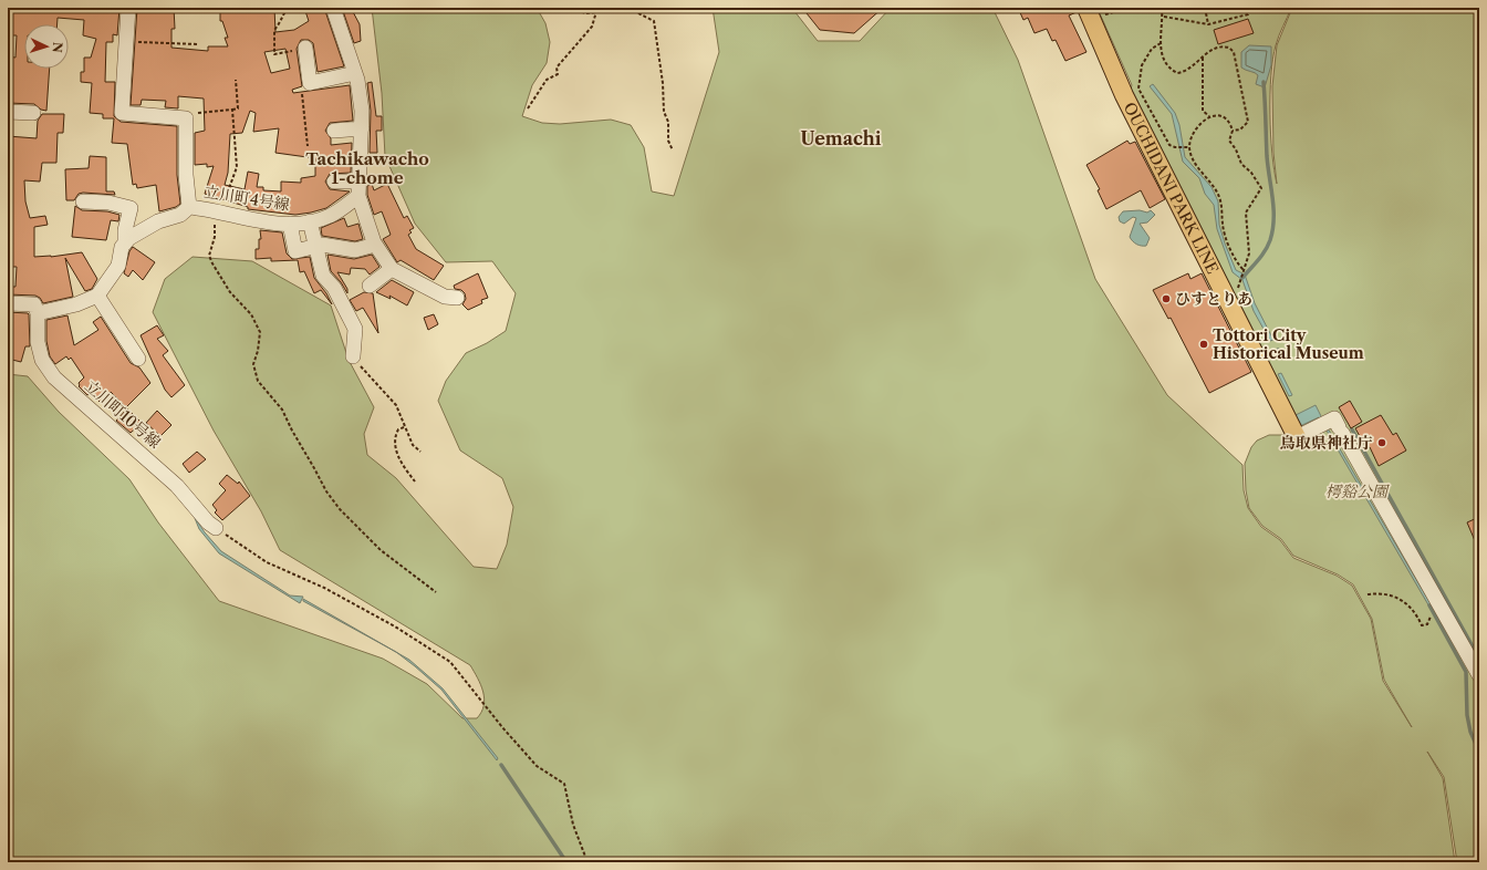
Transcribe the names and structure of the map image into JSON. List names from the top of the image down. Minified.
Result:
{"streets":{"main road":["OUCHIDANI PARK LINE"],"street":["立川町4号線","立川町10号線"]},"districts":["Uemachi","Tachikawacho 1-chome"],"parks":["樗谿公園"],"places":["ひすとりあ","Tottori City Historical Museum","鳥取県神社庁"],"north":"right"}
